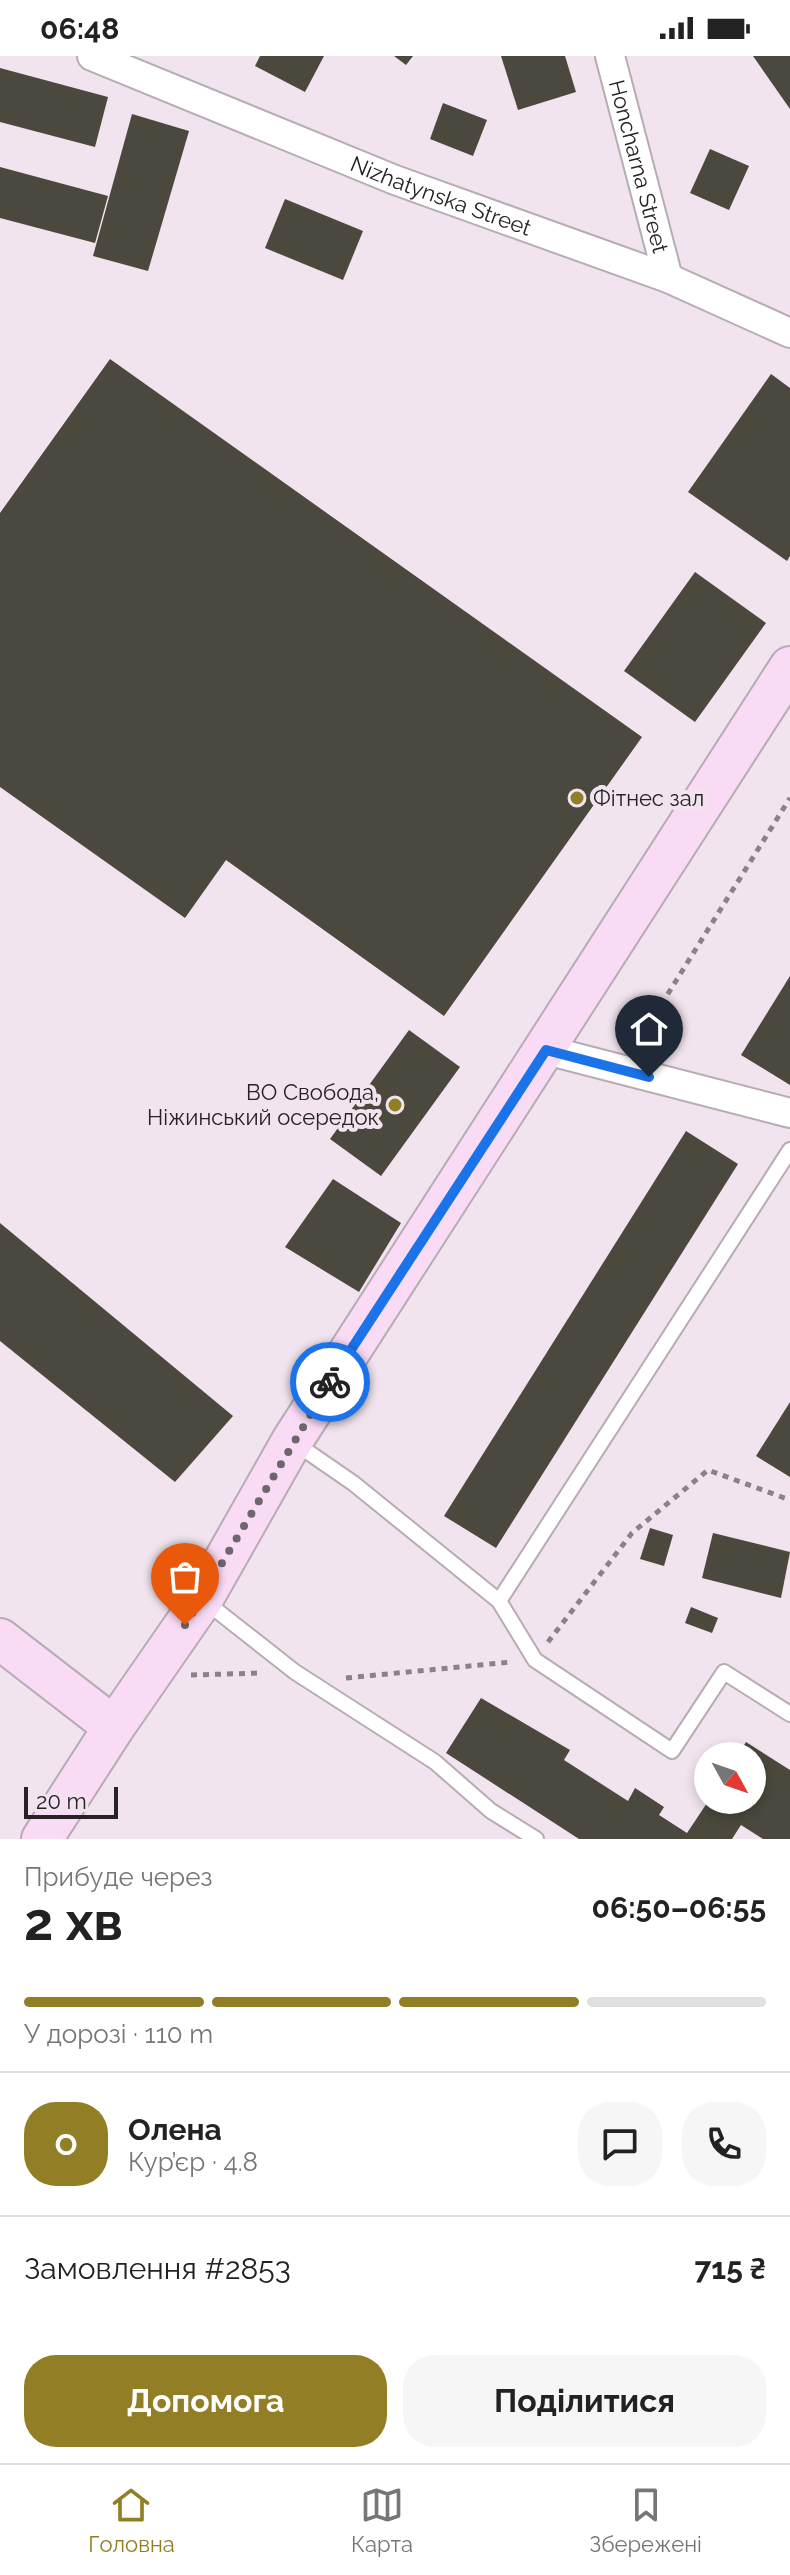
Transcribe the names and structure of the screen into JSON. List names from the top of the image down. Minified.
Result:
{"streets":{"street":["Honcharna Street","Nizhatynska Street"]},"crossings":[["Honcharna Street","Nizhatynska Street"]],"places":["Фітнес зал","ВО Свобода, Ніжинський осередок"],"scale_bar":"20 m","north":"bottom right","page":{"status":"06:48","scale":"20 m","heading":["2 хв","Прибуде через","06:50–06:55"],"panel":["Олена","Кур’єр · 4.8","Замовлення #2853","715 ₴"],"bar":"У дорозі · 110 m","round":"О","buttons":["Допомога","Поділитися"],"tabs":["Головна","Карта","Збережені"]}}
